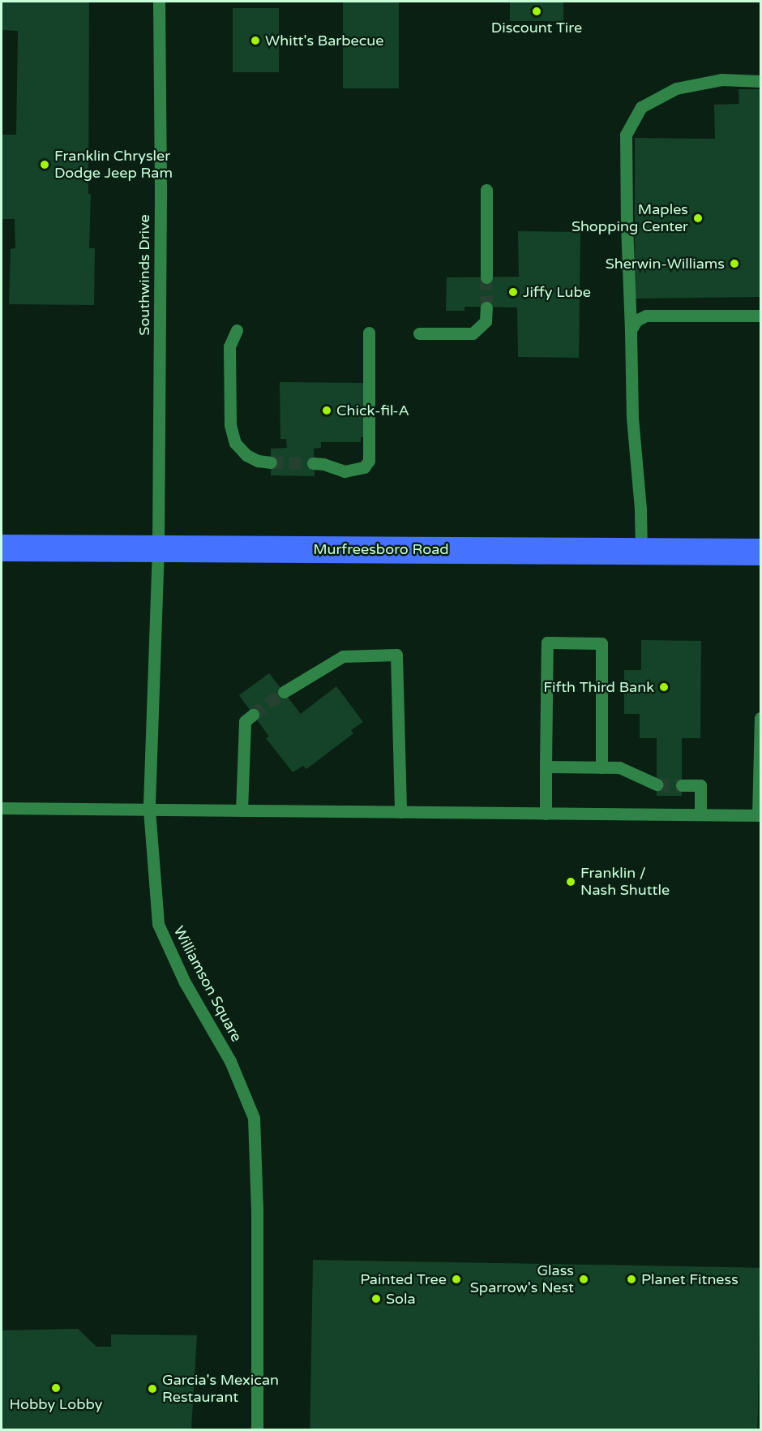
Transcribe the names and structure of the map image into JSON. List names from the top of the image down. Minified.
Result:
{"streets":{"highway":["Murfreesboro Road"],"street":["Southwinds Drive","Williamson Square"]},"crossings":[["Southwinds Drive","Murfreesboro Road"],["Southwinds Drive","Williamson Square"],["Murfreesboro Road","Williamson Square"]],"places":["Discount Tire","Whitt's Barbecue","Franklin Chrysler Dodge Jeep Ram","Maples Shopping Center","Sherwin-Williams","Jiffy Lube","Chick-fil-A","Fifth Third Bank","Franklin / Nash Shuttle","Painted Tree","Glass Sparrow's Nest","Planet Fitness","Sola","Hobby Lobby","Garcia's Mexican Restaurant"]}
